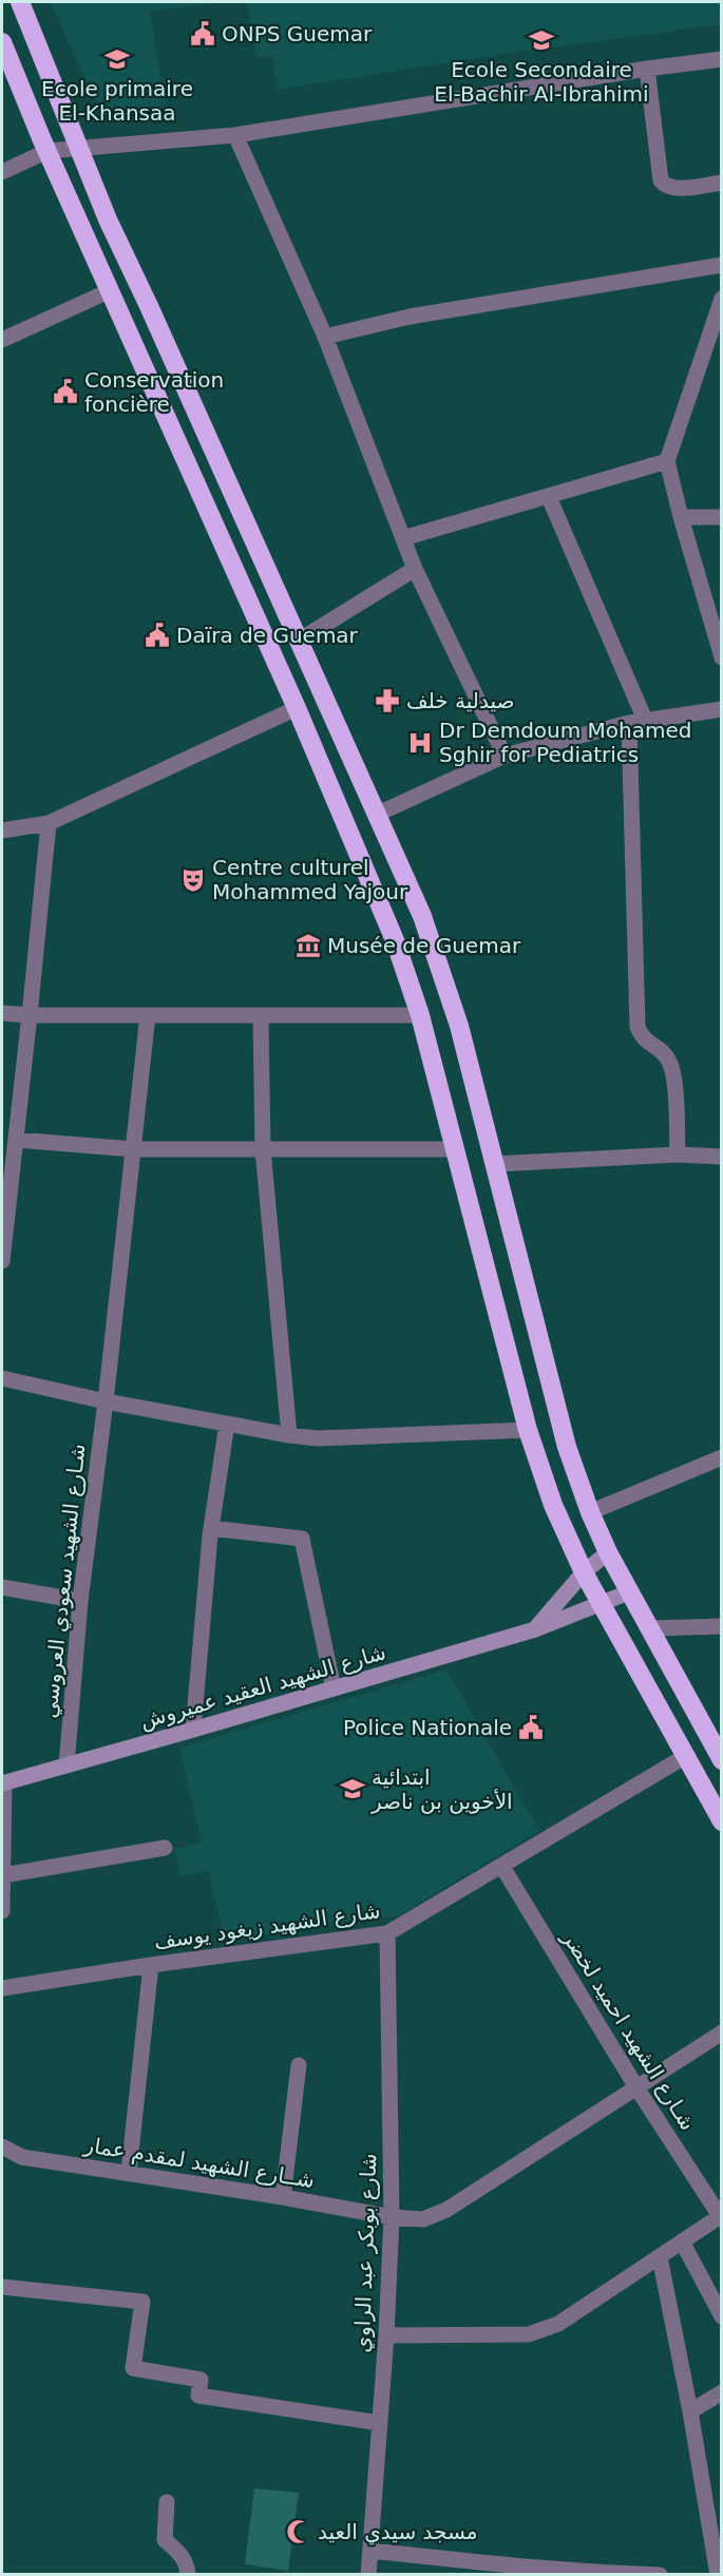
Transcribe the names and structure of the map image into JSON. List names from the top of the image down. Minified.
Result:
{"streets":{"street":["شـارع الشهيد سعودي العروسي","شارع الشهيد العقيد عميروش","شارع الشهيد زيغود يوسف","شـارع الشهيد احميد لخضر","شــارع الشهيد لمقدم عمار","شارع بوبكر عبد الراوي"]},"crossings":[["شـارع الشهيد سعودي العروسي","شارع الشهيد العقيد عميروش"],["شارع الشهيد زيغود يوسف","شـارع الشهيد احميد لخضر"],["شارع الشهيد زيغود يوسف","شارع بوبكر عبد الراوي"],["شـارع الشهيد احميد لخضر","شــارع الشهيد لمقدم عمار"],["شــارع الشهيد لمقدم عمار","شارع بوبكر عبد الراوي"]],"places":{"public building":["ONPS Guemar","Conservation foncière","Daïra de Guemar","Police Nationale"],"school or university":["Ecole Secondaire El-Bachir Al-Ibrahimi","Ecole primaire El-Khansaa","ابتدائية الأخوين بن ناصر"],"pharmacy":["صيدلية خلف"],"hospital":["Dr Demdoum Mohamed Sghir for Pediatrics"],"theatre":["Centre culturel Mohammed Yajour"],"museum":["Musée de Guemar"],"mosque":["مسجد سيدي العيد"]}}
